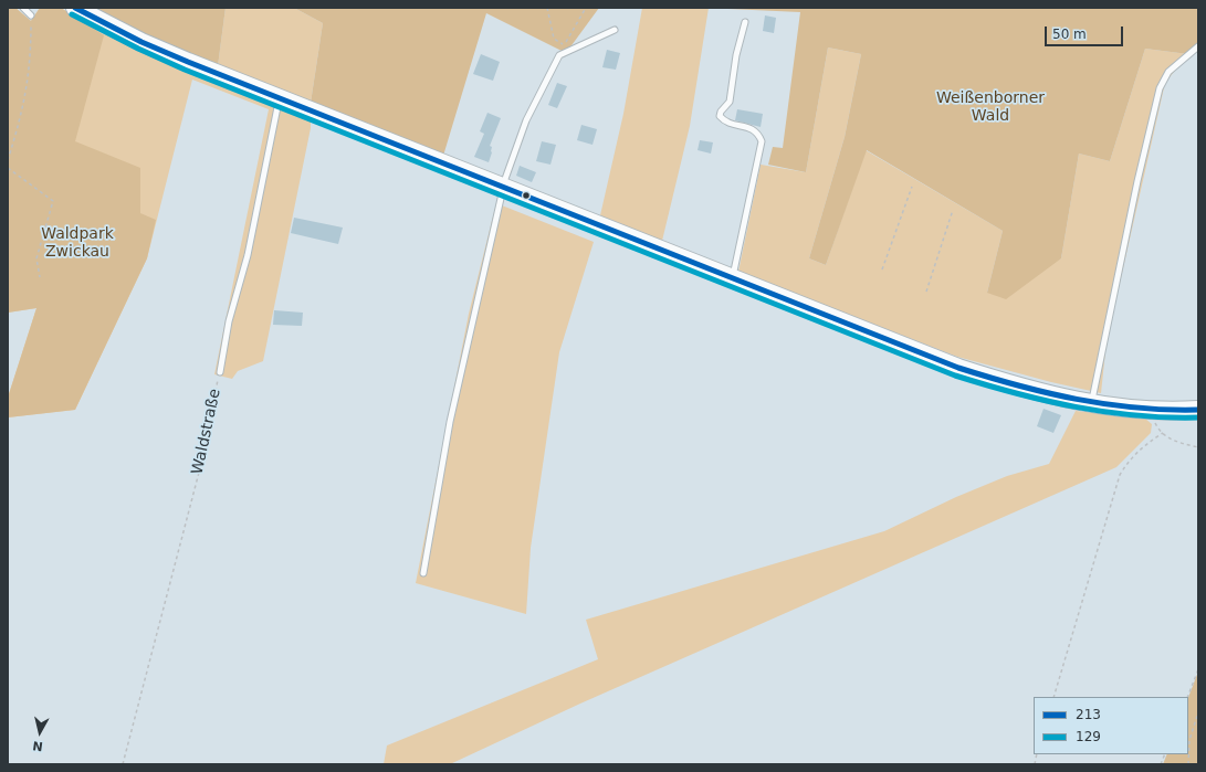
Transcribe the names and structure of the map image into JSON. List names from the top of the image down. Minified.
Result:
{"streets":{"lane":["Waldstraße"]},"parks":["Weißenborner Wald","Waldpark Zwickau"],"lines":["transit line 213","transit line 129"],"legend":["213","129"],"scale_bar":"50 m","north":"bottom"}
